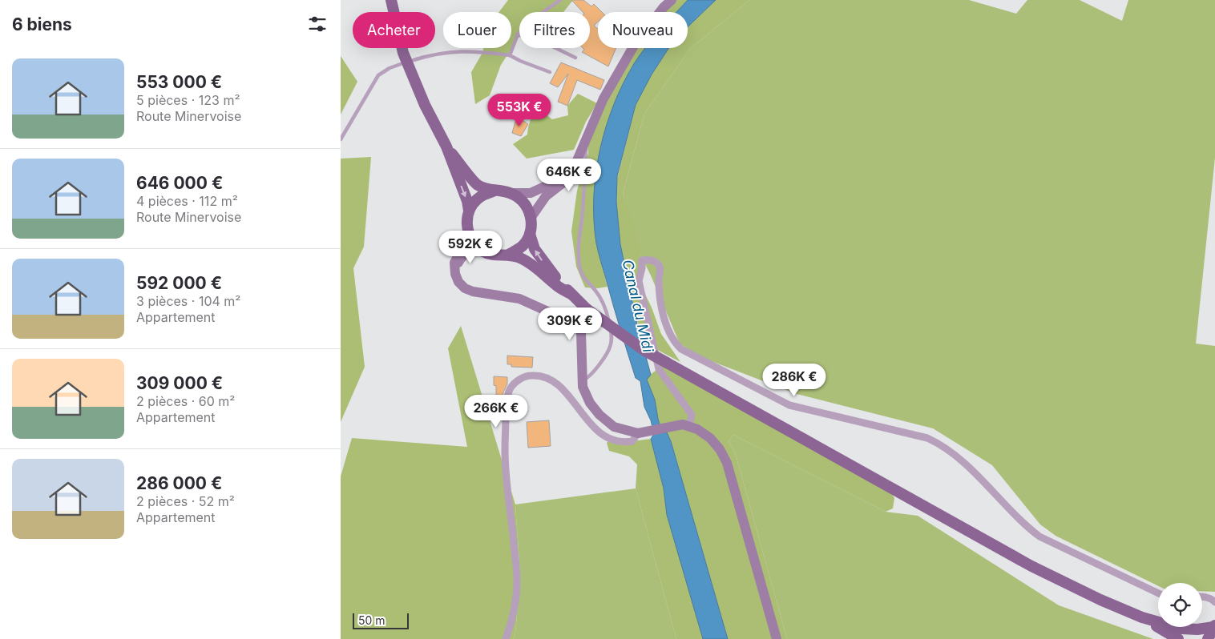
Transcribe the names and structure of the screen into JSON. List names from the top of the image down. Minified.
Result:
{"water":["Canal du Midi"],"scale_bar":"50 m","page":{"heading":"6 biens","chip":["Acheter","Louer","Filtres","Nouveau"],"list":[{"name":"553 000 €","note":"5 pièces · 123 m² · Route Minervoise"},{"name":"646 000 €","note":"4 pièces · 112 m² · Route Minervoise"},{"name":"592 000 €","note":"3 pièces · 104 m² · Appartement"},{"name":"309 000 €","note":"2 pièces · 60 m² · Appartement"},{"name":"286 000 €","note":"2 pièces · 52 m² · Appartement"}],"price":["553K €","646K €","592K €","309K €","286K €","266K €"],"scale":"50 m"}}
